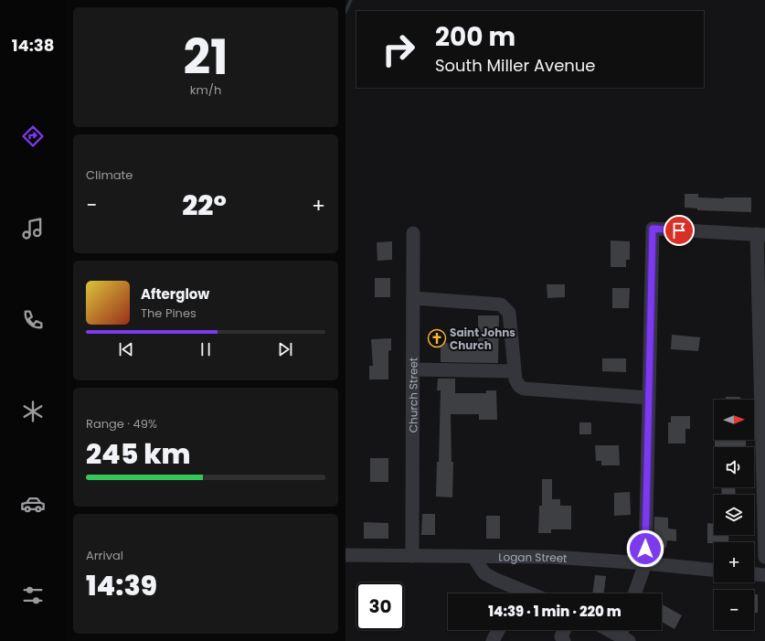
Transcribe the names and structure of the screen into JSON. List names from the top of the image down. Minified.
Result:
{"streets":{"street":["Church Street","Logan Street"]},"crossings":[["Church Street","Logan Street"]],"places":{"church":["Saint Johns Church"]},"north":"right","page":{"tabs":"14:38","tile":[["21","km/h"],"Climate",["Range · 49%","245 km"],["Arrival","14:39"]],"turn":["200 m","South Miller Avenue"],"heat":["−","22°","+"],"song":["Afterglow","The Pines"],"map_buttons":["+","−"],"limit":"30","trip":"14:39 · 1 min · 220 m"}}
